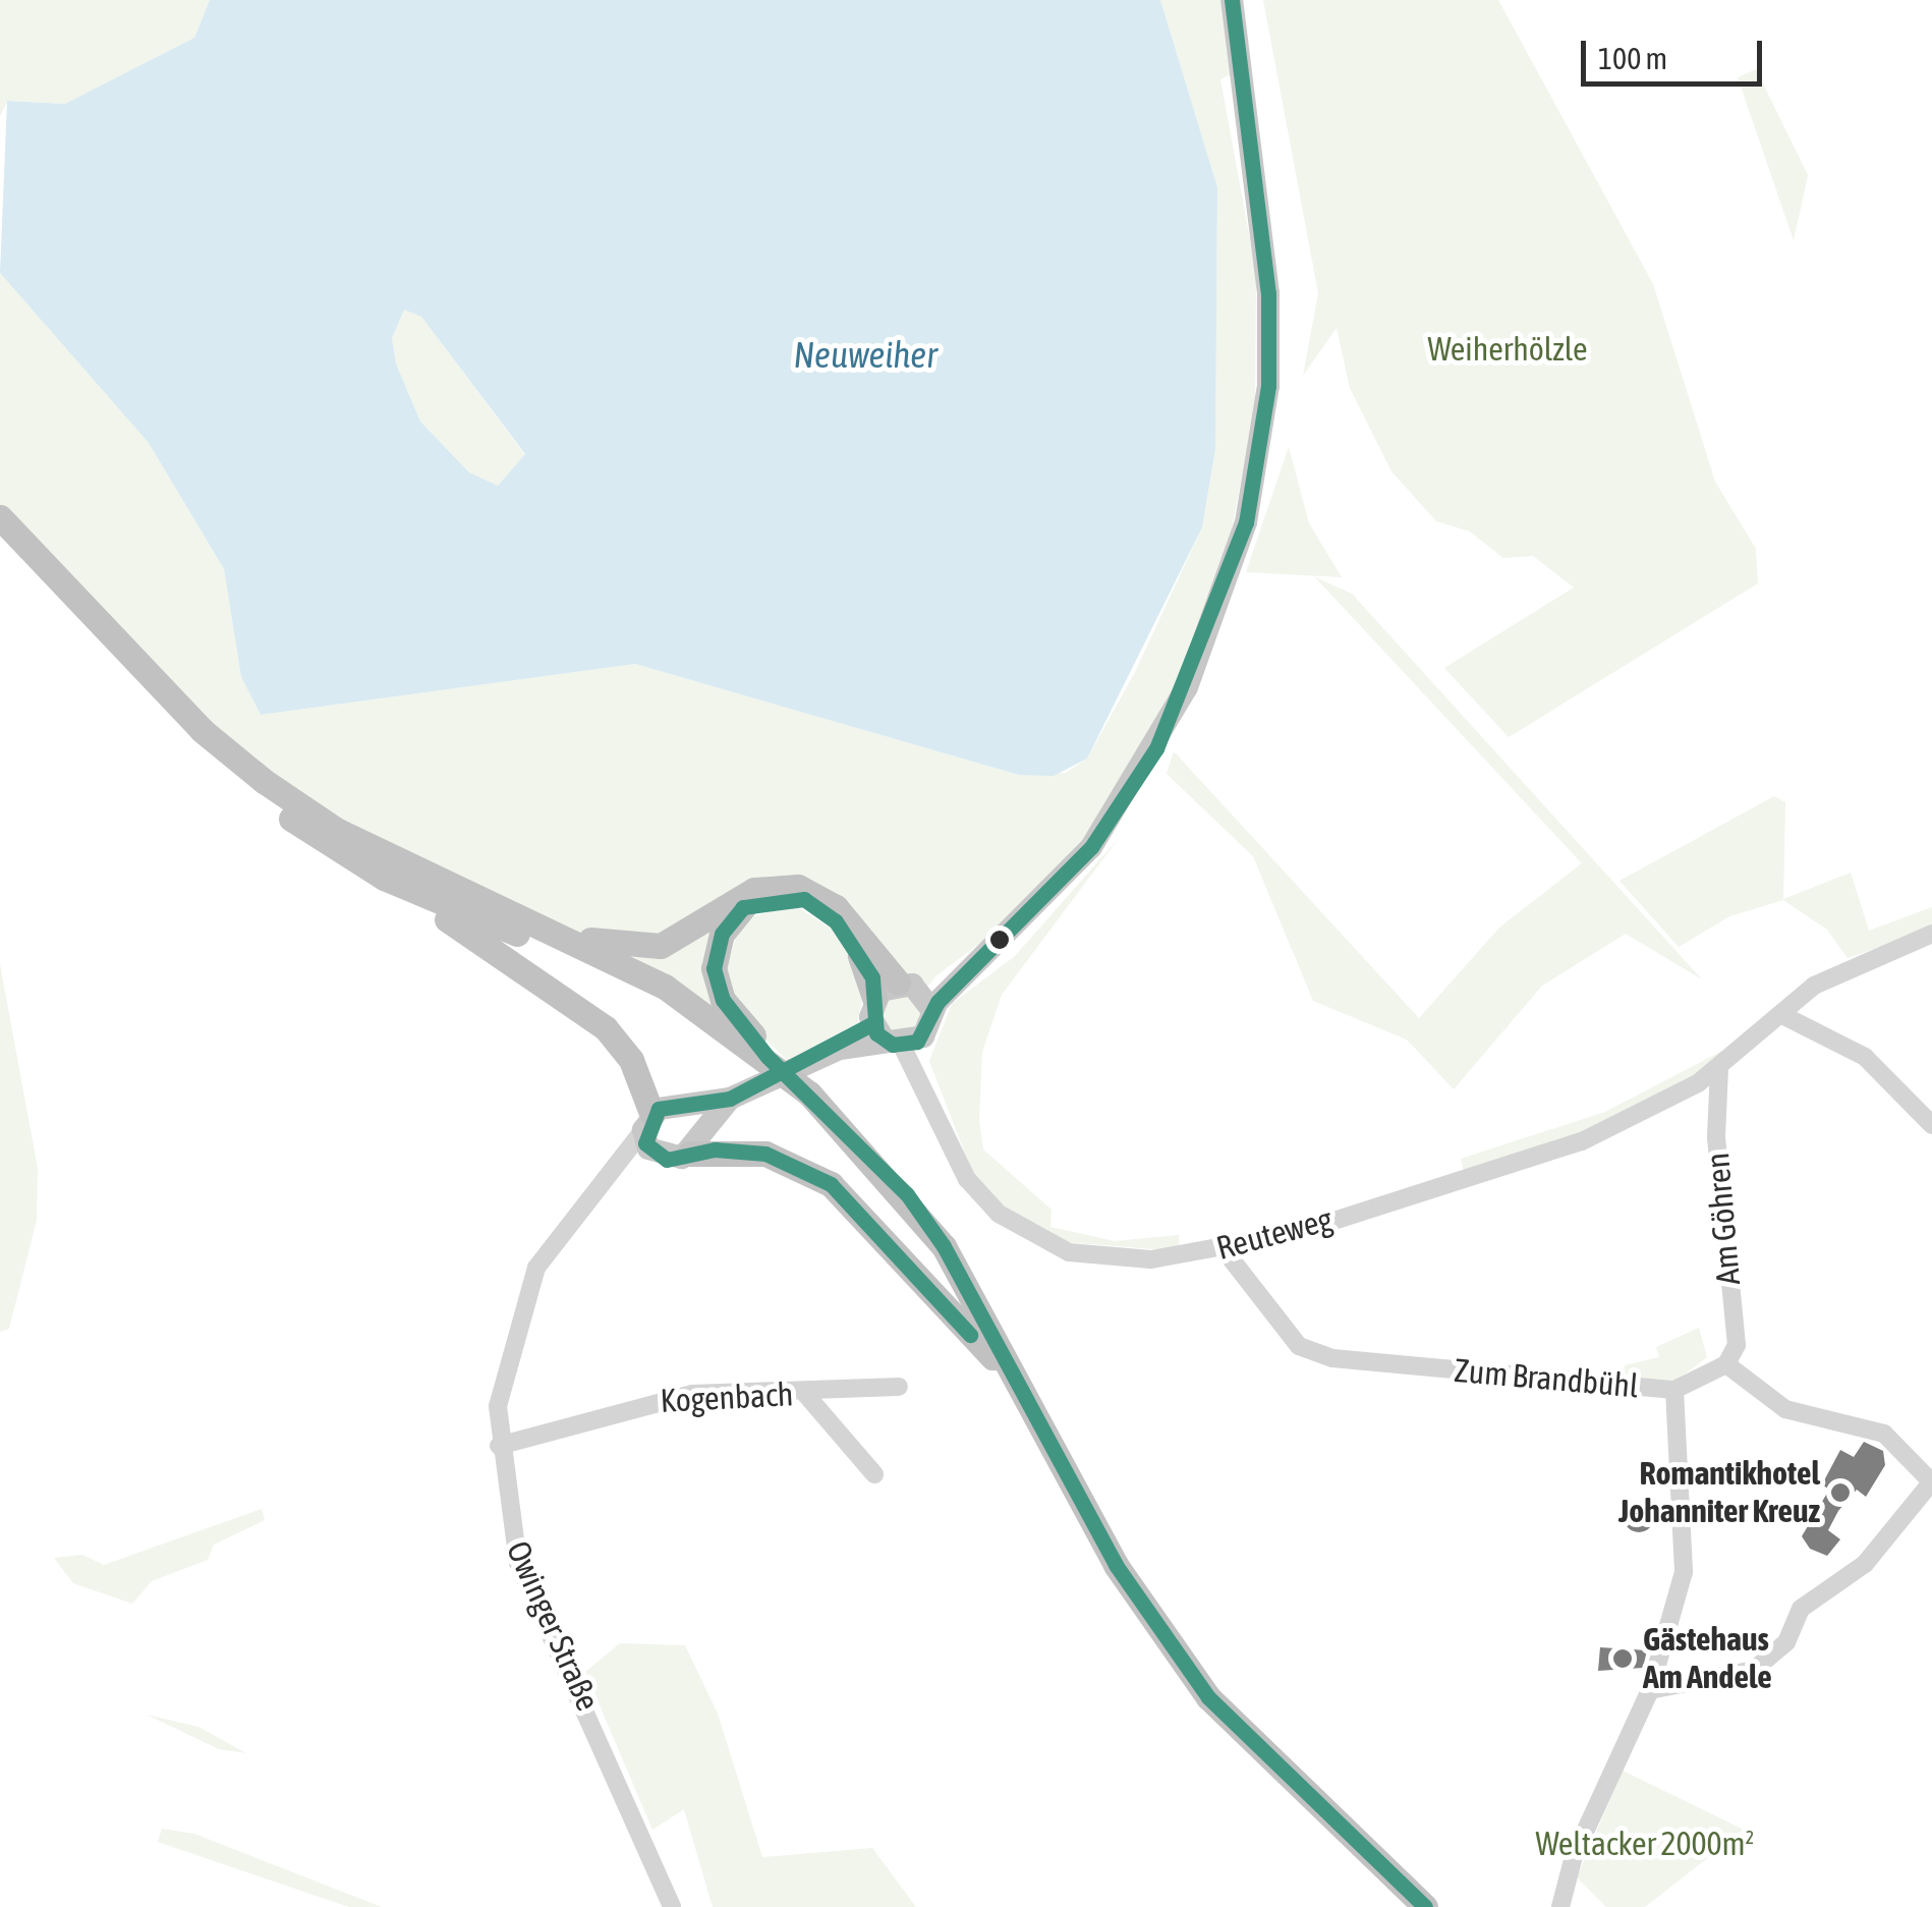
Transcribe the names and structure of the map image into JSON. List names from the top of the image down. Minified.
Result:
{"streets":{"street":["Am Göhren","Reuteweg","Zum Brandbühl","Kogenbach","Owinger Straße"]},"crossings":[["Am Göhren","Reuteweg"],["Reuteweg","Zum Brandbühl"],["Kogenbach","Owinger Straße"]],"water":["Neuweiher"],"parks":["Weiherhölzle","Weltacker 2000m²"],"places":["Romantikhotel Johanniter Kreuz","Gästehaus Am Andele"],"scale_bar":"100 m"}
